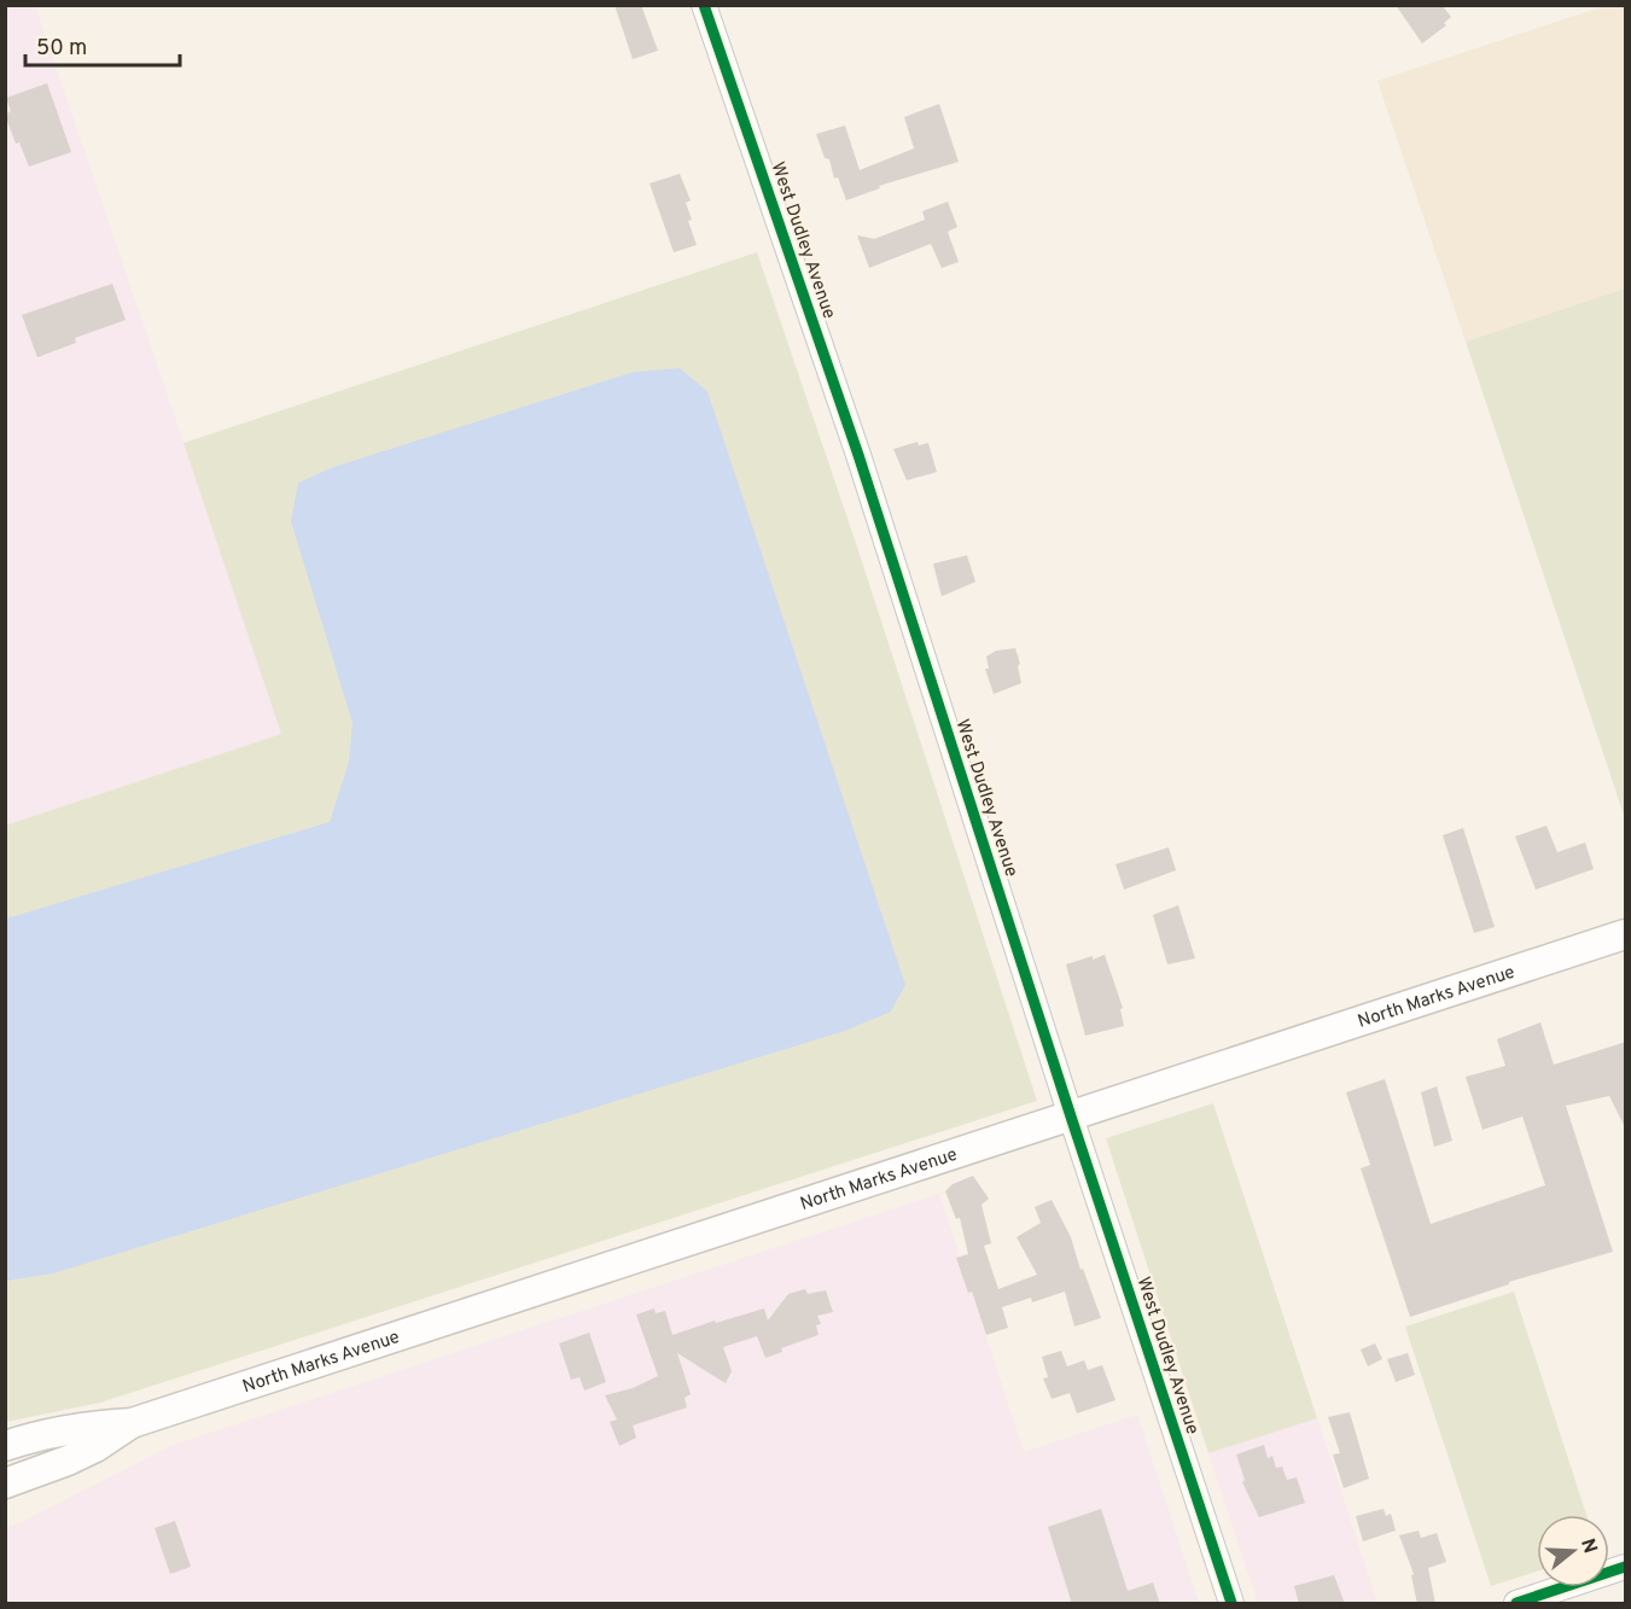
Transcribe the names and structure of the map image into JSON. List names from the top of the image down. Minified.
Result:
{"streets":{"main road":["North Marks Avenue"],"street":["West Dudley Avenue"]},"crossings":[["West Dudley Avenue","North Marks Avenue"]],"scale_bar":"50 m","north":"right"}
